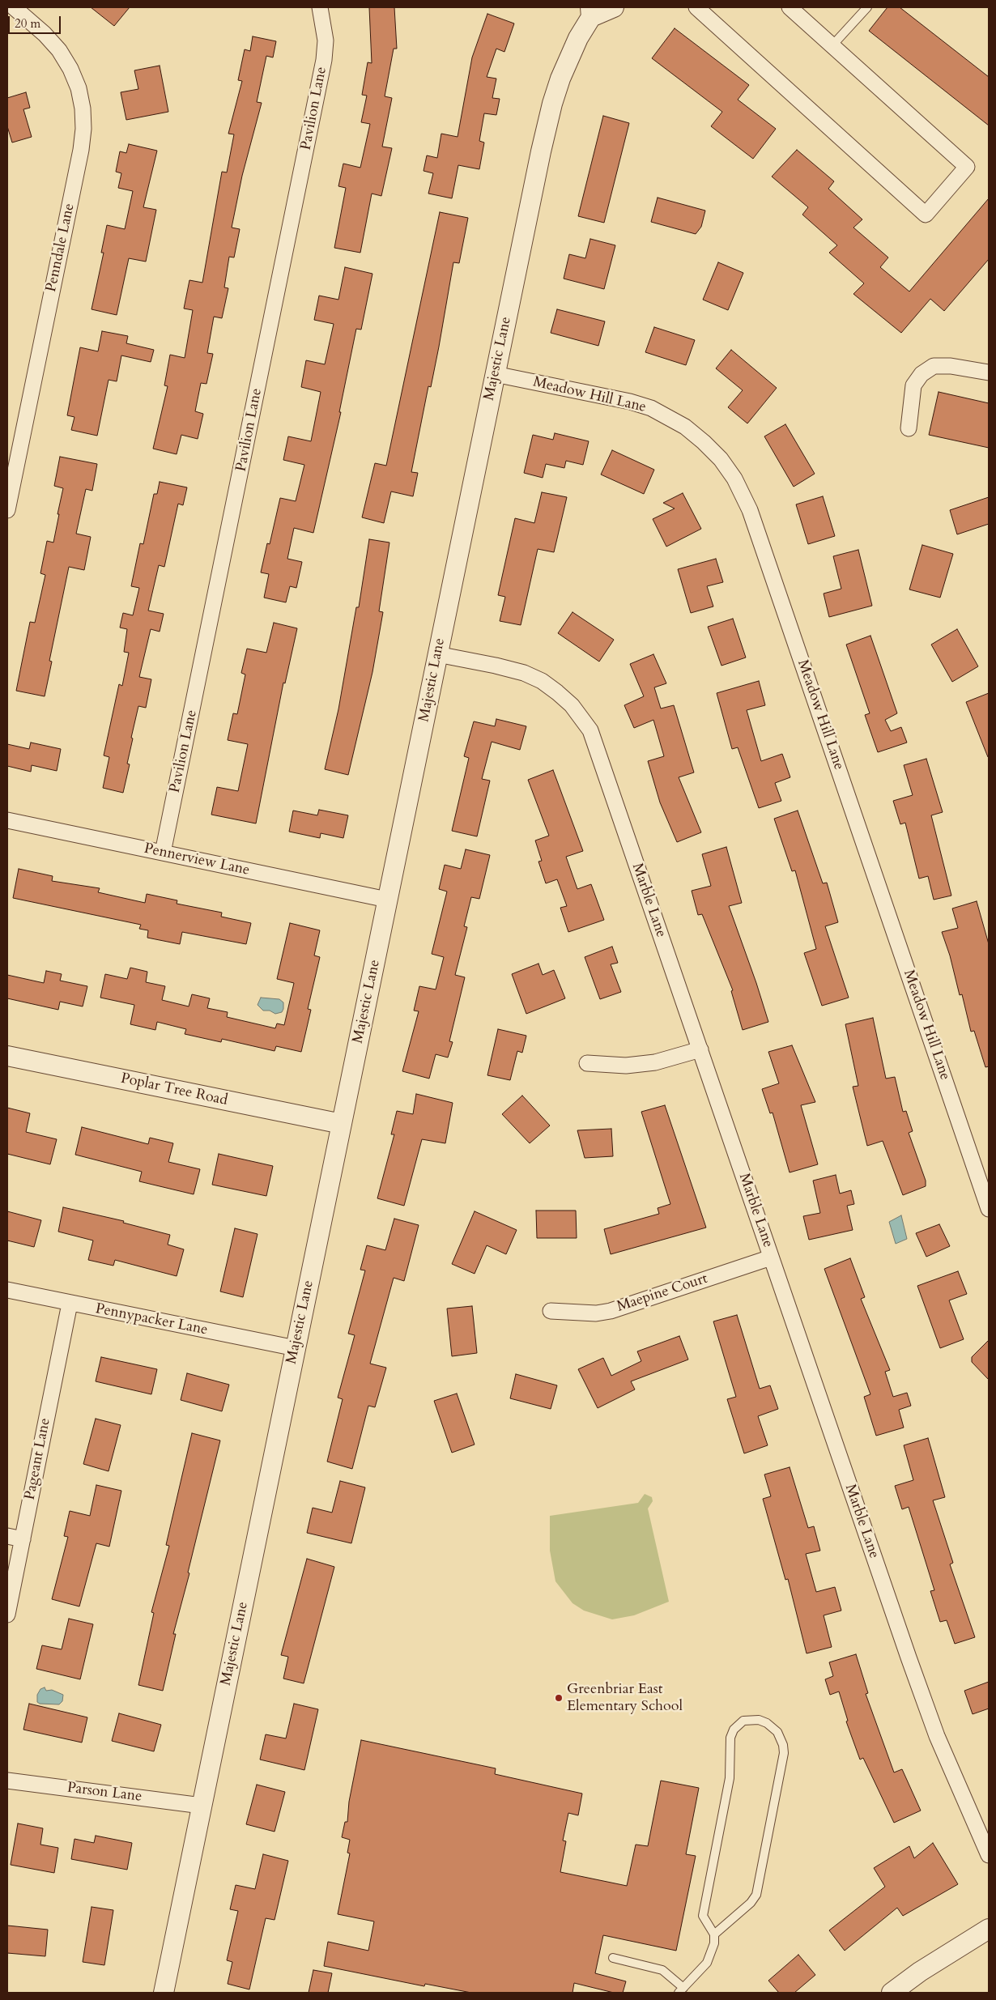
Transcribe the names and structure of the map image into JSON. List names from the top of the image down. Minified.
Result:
{"streets":{"street":["Pavilion Lane","Penndale Lane","Majestic Lane","Meadow Hill Lane","Pennerview Lane","Marble Lane","Poplar Tree Road","Maepine Court","Pennypacker Lane","Pageant Lane","Parson Lane"]},"crossings":[["Pavilion Lane","Pennerview Lane"],["Majestic Lane","Meadow Hill Lane"],["Majestic Lane","Pennerview Lane"],["Majestic Lane","Marble Lane"],["Majestic Lane","Poplar Tree Road"],["Majestic Lane","Pennypacker Lane"],["Majestic Lane","Parson Lane"],["Marble Lane","Maepine Court"],["Pennypacker Lane","Pageant Lane"]],"places":["Greenbriar East Elementary School"],"scale_bar":"20 m"}
